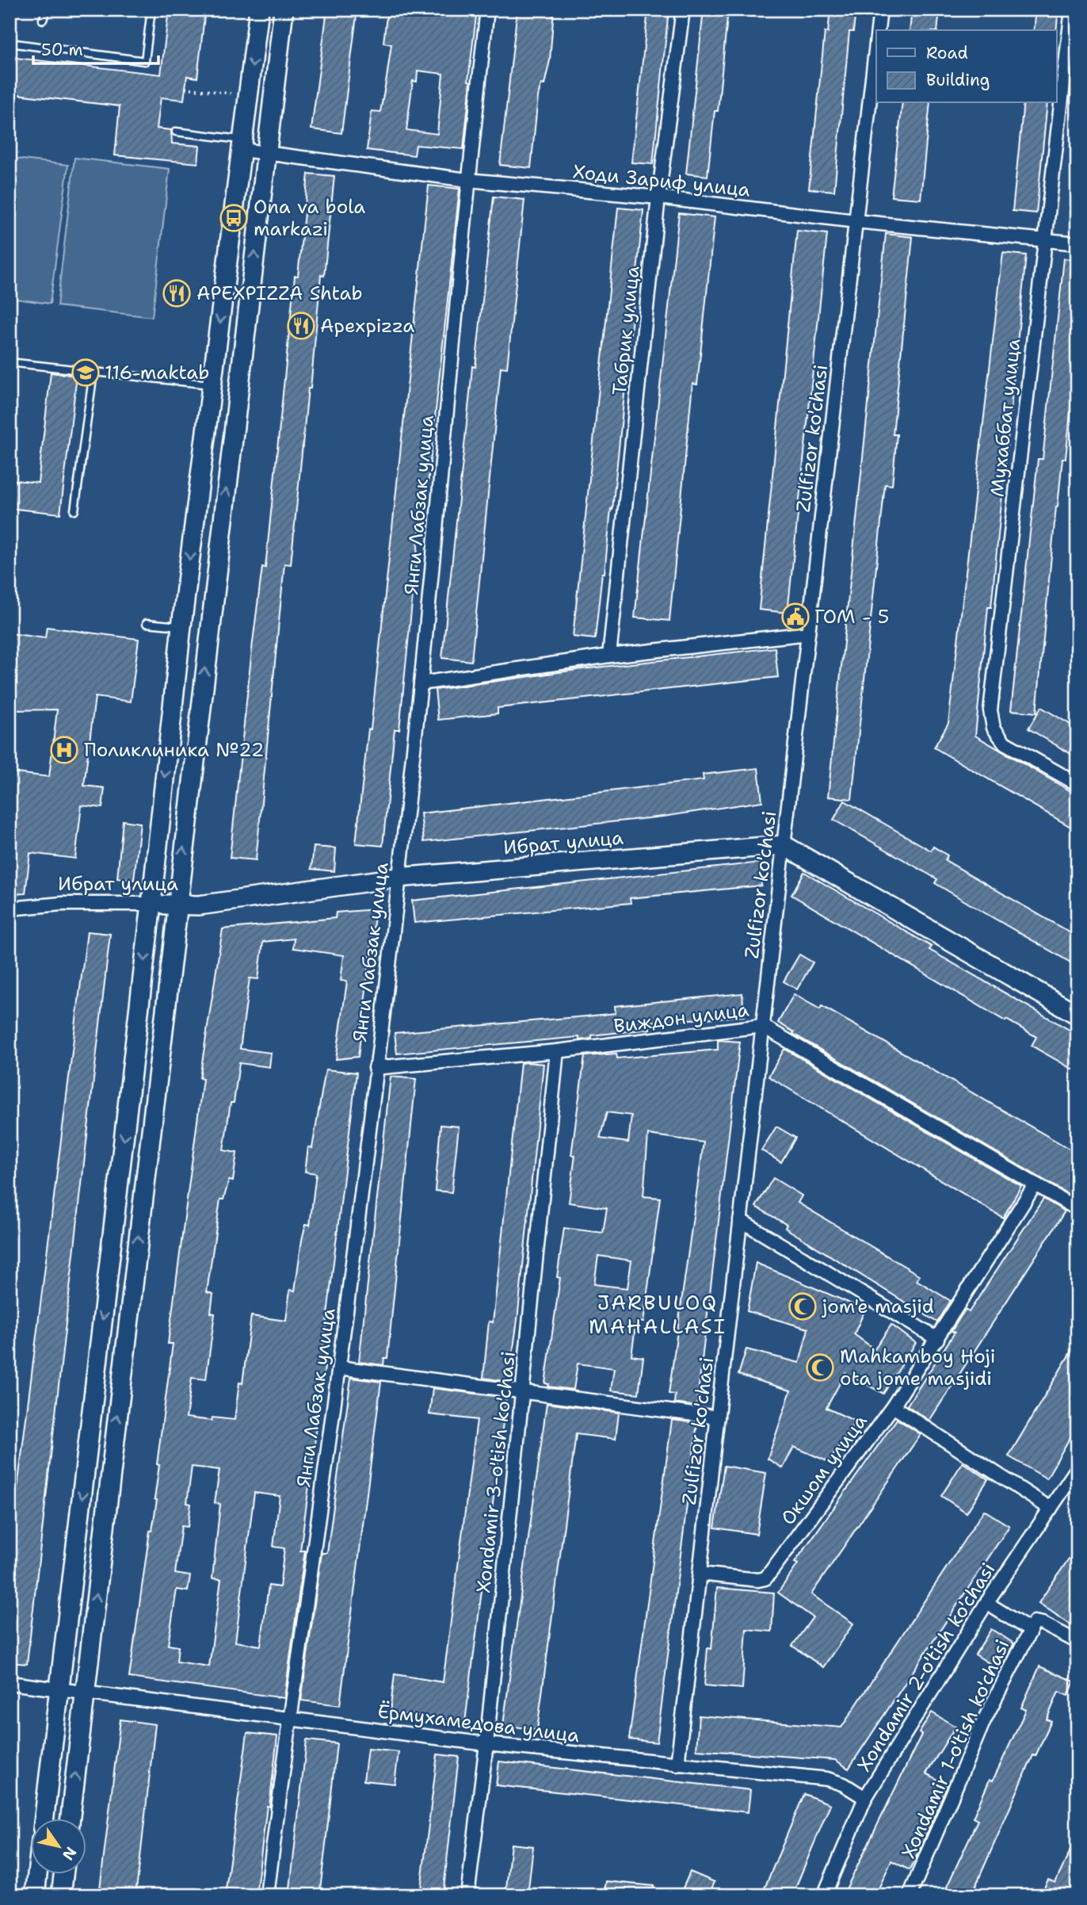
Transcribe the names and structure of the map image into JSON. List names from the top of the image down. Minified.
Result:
{"streets":{"main road":["Ибрат улица"],"street":["Ходи Зариф улица","Табрик улица","Мухаббат улица","Zulfizor ko'chasi","Янги Лабзак улица","Виждон улица","Окшом улица","Xondamir 3-o'tish ko'chasi","Xondamir 2-o'tish ko'chasi","Ёрмухамедова улица","Xondamir 1-o'tish ko'chasi"]},"crossings":[["Ходи Зариф улица","Табрик улица"],["Ходи Зариф улица","Мухаббат улица"],["Ходи Зариф улица","Zulfizor ko'chasi"],["Ходи Зариф улица","Янги Лабзак улица"],["Zulfizor ko'chasi","Ибрат улица"],["Zulfizor ko'chasi","Виждон улица"],["Zulfizor ko'chasi","Окшом улица"],["Zulfizor ko'chasi","Ёрмухамедова улица"],["Янги Лабзак улица","Ибрат улица"],["Янги Лабзак улица","Виждон улица"],["Янги Лабзак улица","Ёрмухамедова улица"],["Виждон улица","Окшом улица"],["Виждон улица","Xondamir 3-o'tish ko'chasi"],["Xondamir 3-o'tish ko'chasi","Ёрмухамедова улица"],["Xondamir 2-o'tish ko'chasi","Ёрмухамедова улица"]],"districts":["JARBULOQ MAHALLASI"],"places":{"bus stop":["Ona va bola markazi"],"restaurant":["APEXPIZZA Shtab","Apexpizza"],"school or university":["116-maktab"],"public building":["ГОМ - 5"],"hospital":["Поликлиника №22"],"mosque":["jom'e masjid","Mahkamboy Hoji ota jome masjidi"]},"legend":["Road","Building"],"scale_bar":"50 m","north":"bottom right"}
